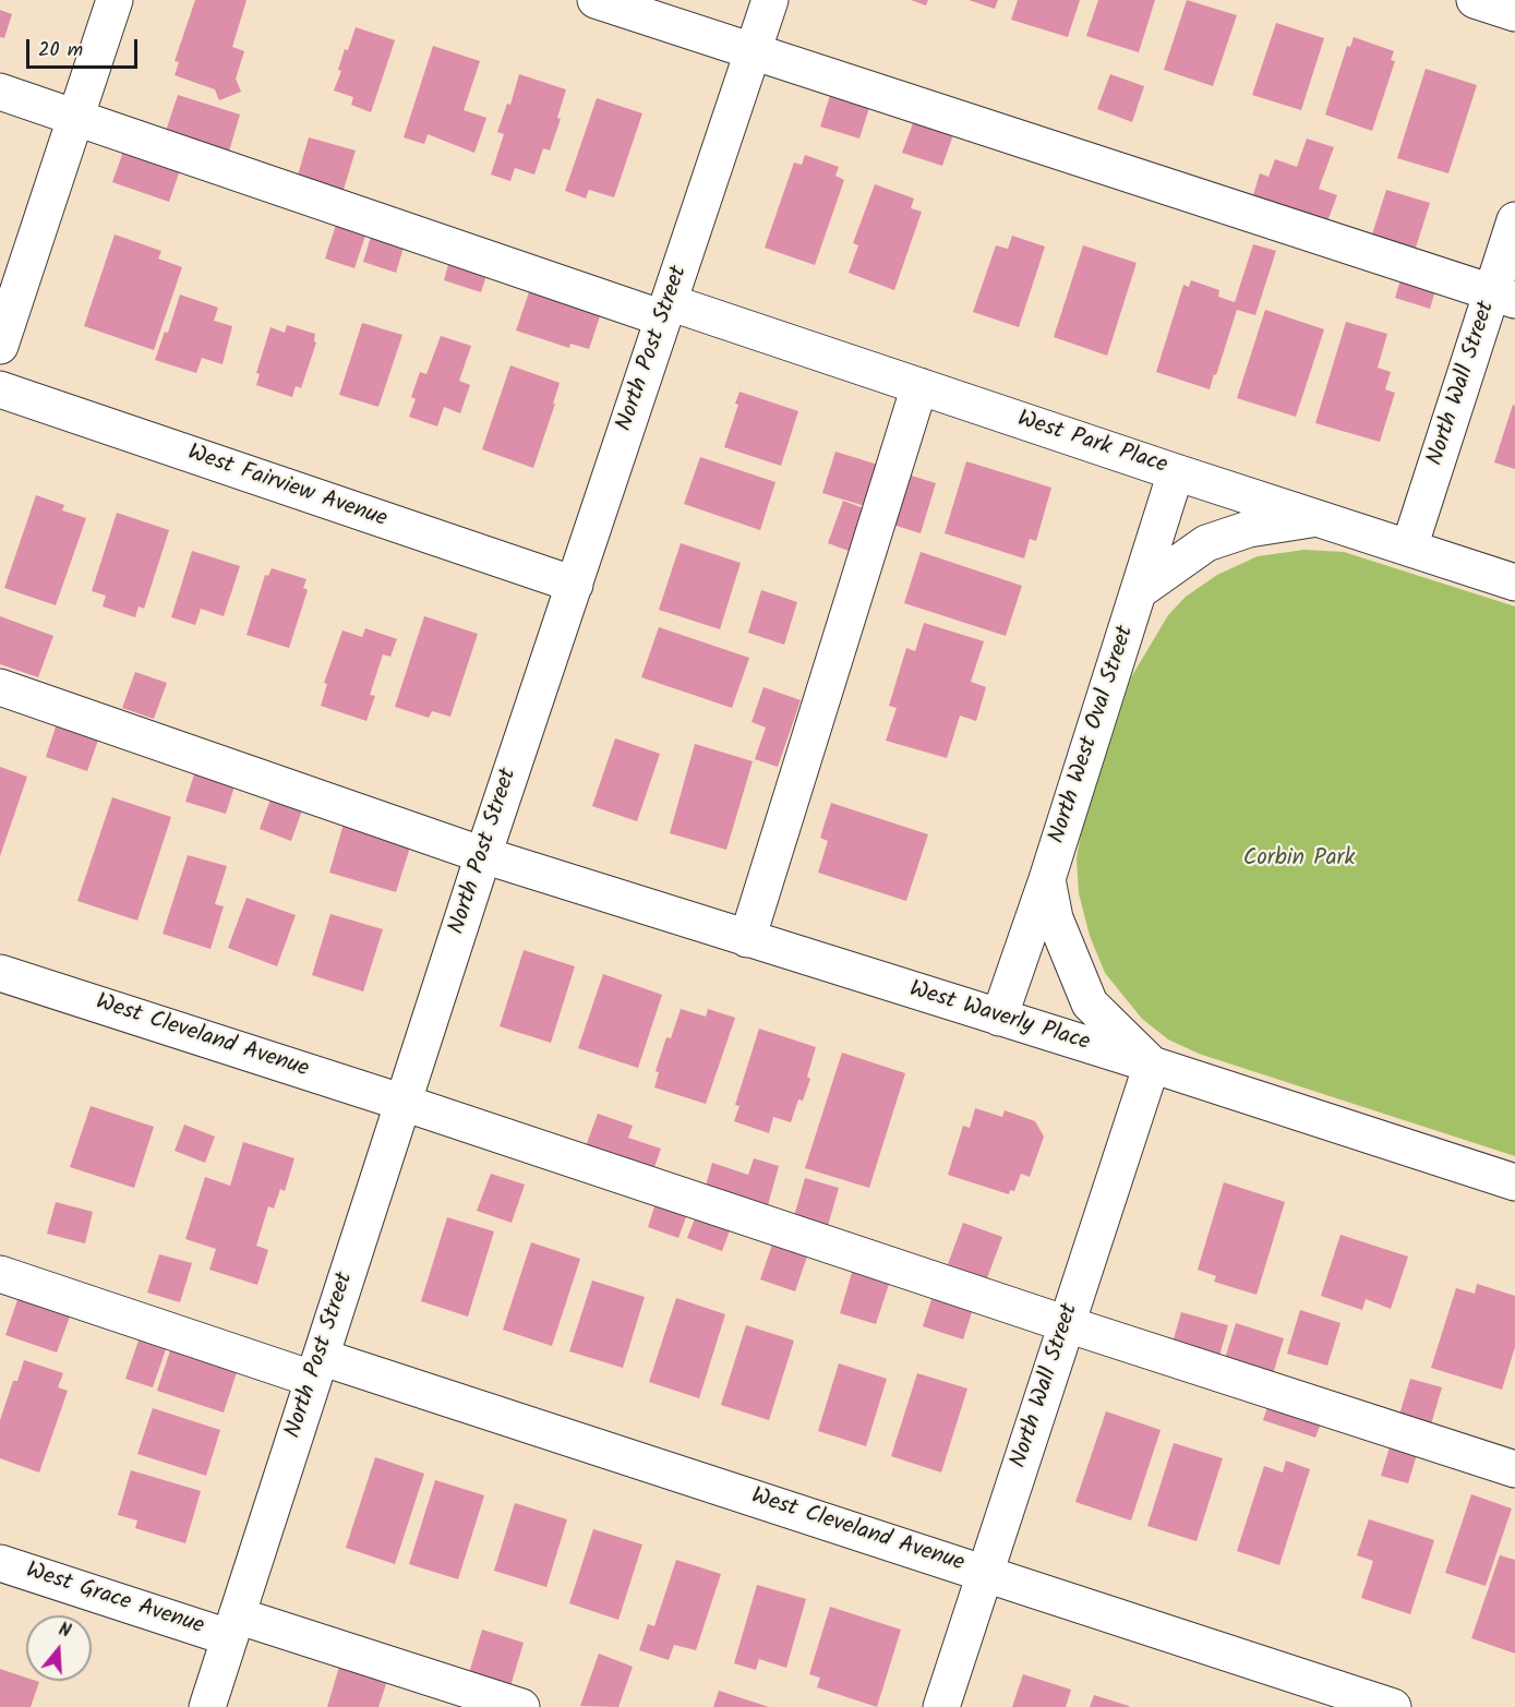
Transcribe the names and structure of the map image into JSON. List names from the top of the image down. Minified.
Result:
{"streets":{"street":["North Post Street","North Wall Street","West Park Place","West Fairview Avenue","North West Oval Street","West Waverly Place","West Cleveland Avenue","West Grace Avenue"]},"crossings":[["North Post Street","West Park Place"],["North Post Street","West Fairview Avenue"],["North Post Street","West Waverly Place"],["North Post Street","West Cleveland Avenue"],["North Post Street","West Grace Avenue"],["North Wall Street","West Park Place"],["North Wall Street","North West Oval Street"],["North Wall Street","West Waverly Place"],["North Wall Street","West Cleveland Avenue"],["West Park Place","North West Oval Street"],["North West Oval Street","West Waverly Place"]],"parks":["Corbin Park"],"scale_bar":"20 m","north":"top"}
